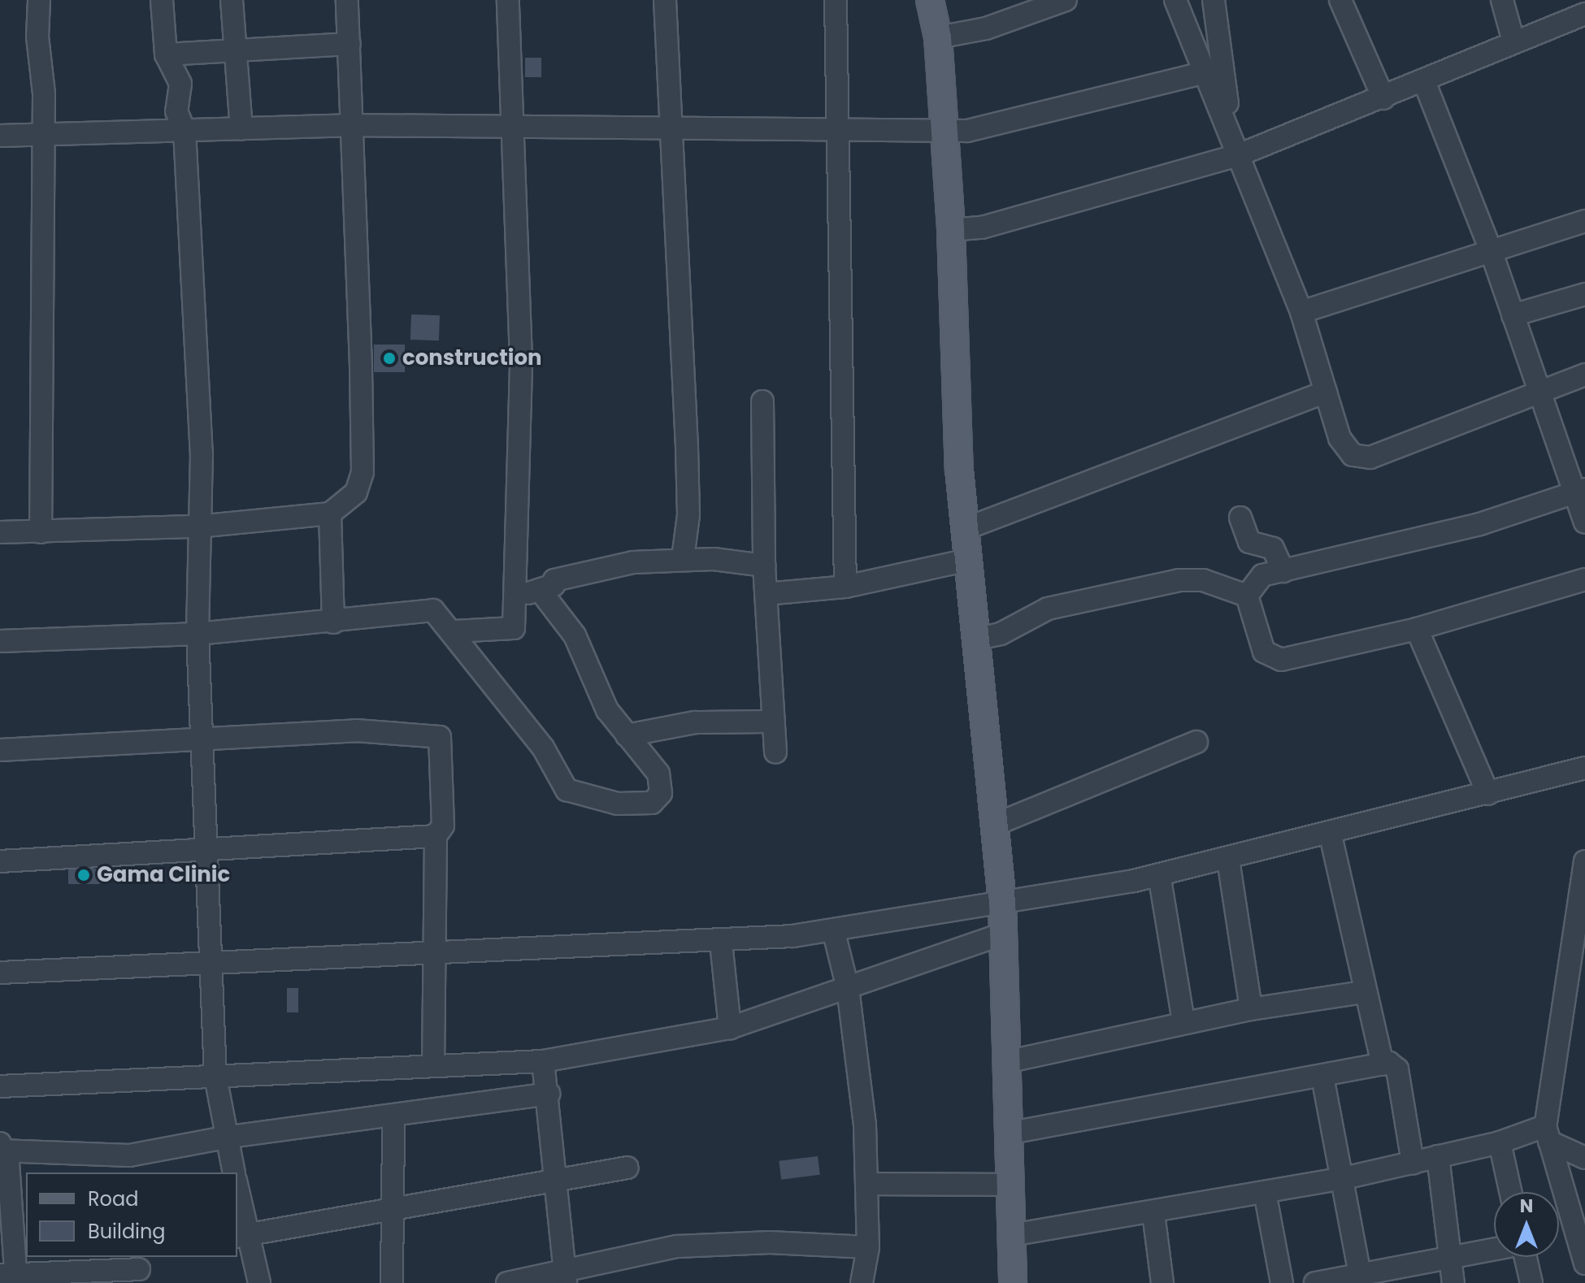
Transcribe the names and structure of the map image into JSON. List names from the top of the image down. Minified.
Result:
{"places":["construction","Gama Clinic"],"legend":["Road","Building"],"north":"top"}
